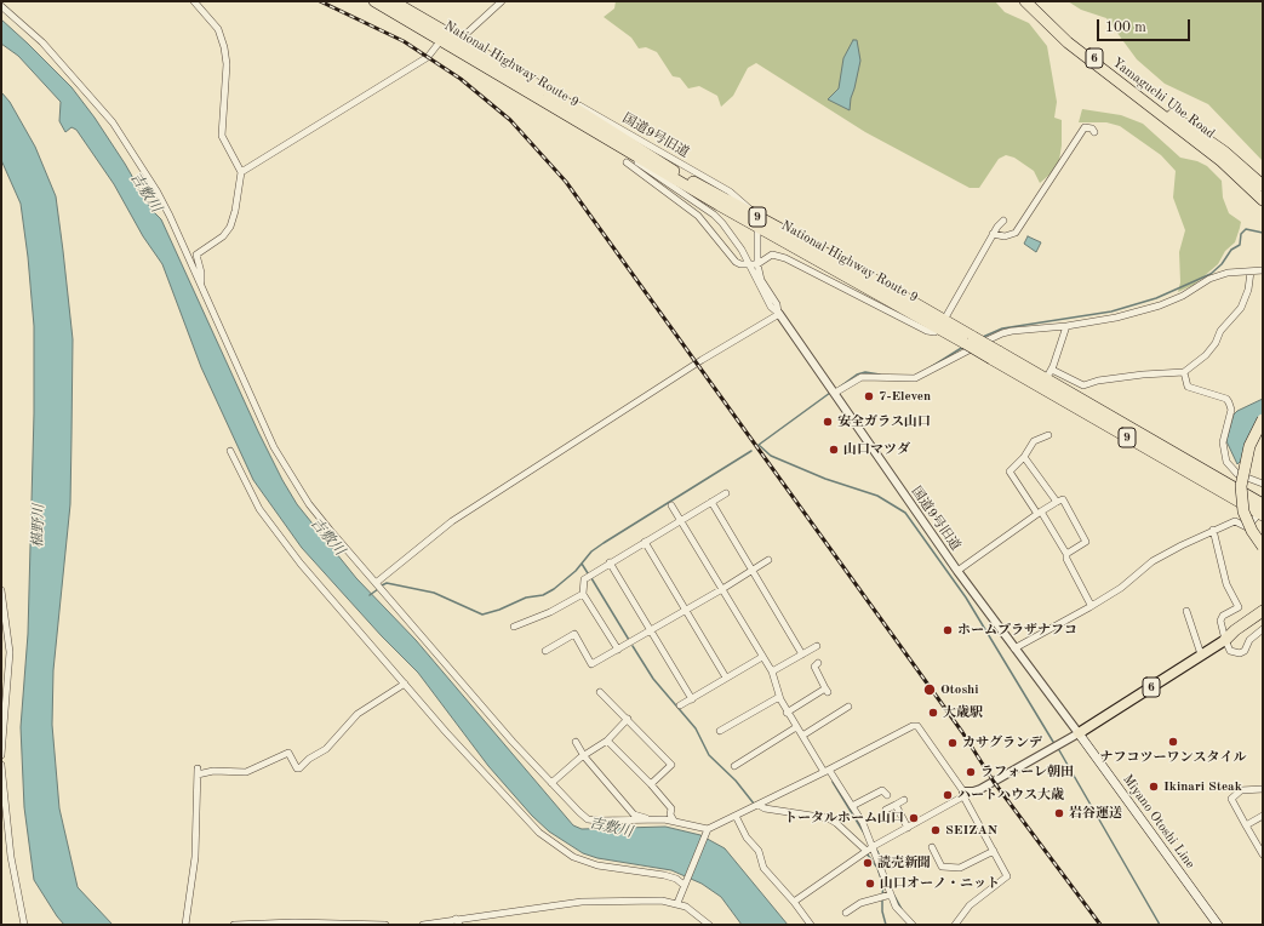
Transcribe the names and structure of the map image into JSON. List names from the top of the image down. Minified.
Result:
{"streets":{"highway":["6","National Highway Route 9","Yamaguchi Ube Road","9"],"main road":["Miyano Otoshi Line"],"street":["国道9号旧道"]},"crossings":[["6","国道9号旧道"],["6","Miyano Otoshi Line"],["National Highway Route 9","国道9号旧道"],["国道9号旧道","Miyano Otoshi Line"]],"water":["吉敷川","椹野川"],"places":["7-Eleven","安全ガラス山口","山口マツダ","ホームプラザナフコ","Otoshi","大歳駅","ナフコツーワンスタイル","カサグランデ","ラフォーレ朝田","Ikinari Steak","ハートハウス大歳","岩谷運送","トータルホーム山口","SEIZAN","読売新聞","山口オーノ・ニット"],"scale_bar":"100 m"}
